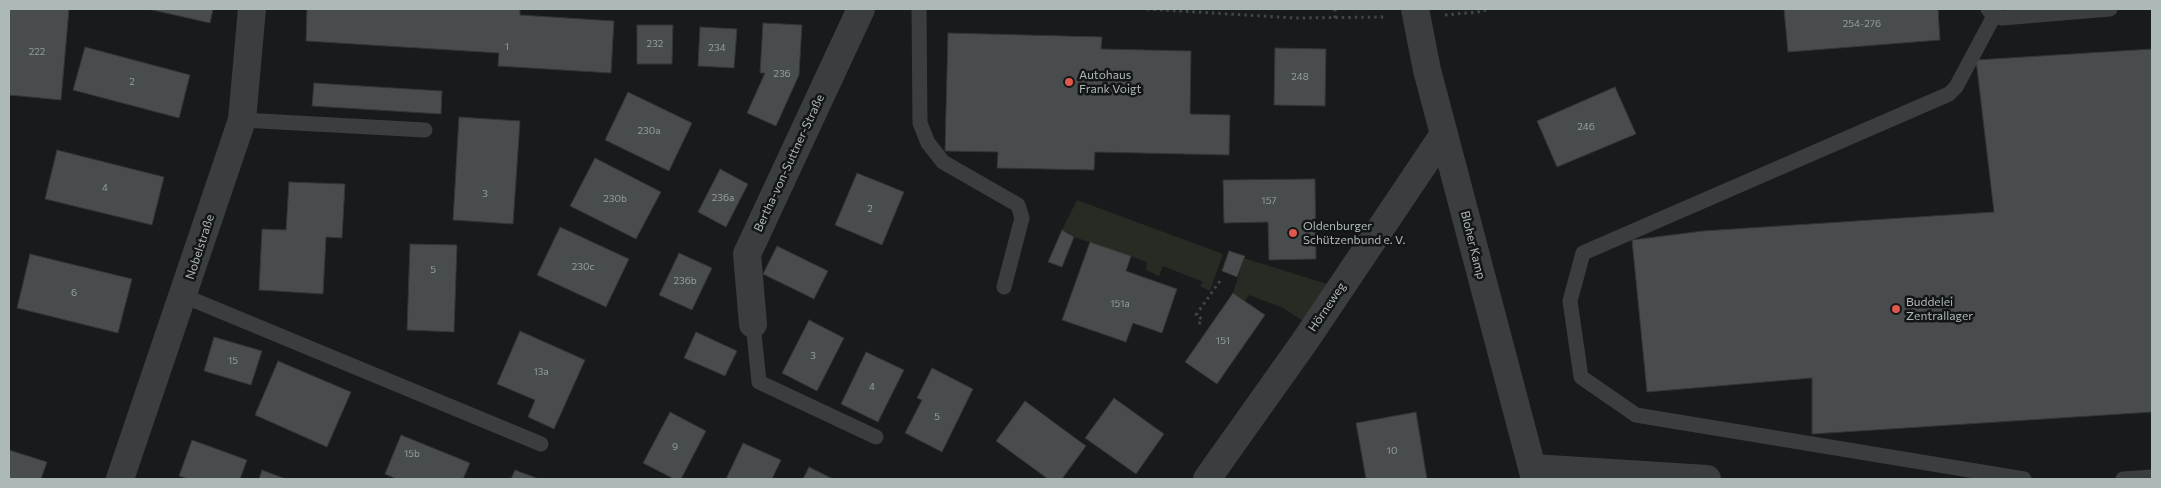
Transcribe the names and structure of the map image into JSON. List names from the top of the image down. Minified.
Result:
{"streets":{"street":["Bertha-von-Suttner-Straße","Bloher Kamp","Nobelstraße","Hörneweg"]},"crossings":[["Bloher Kamp","Hörneweg"]],"places":["Autohaus Frank Voigt","Oldenburger Schützenbund e. V.","Buddelei Zentrallager"],"house_numbers":["254-276","232","1","234","222","236","248","2","246","230a","4","3","236a","230b","157","2","230c","5","236b","6","151a","151","3","15","13a","4","5","9","10","15b"]}
